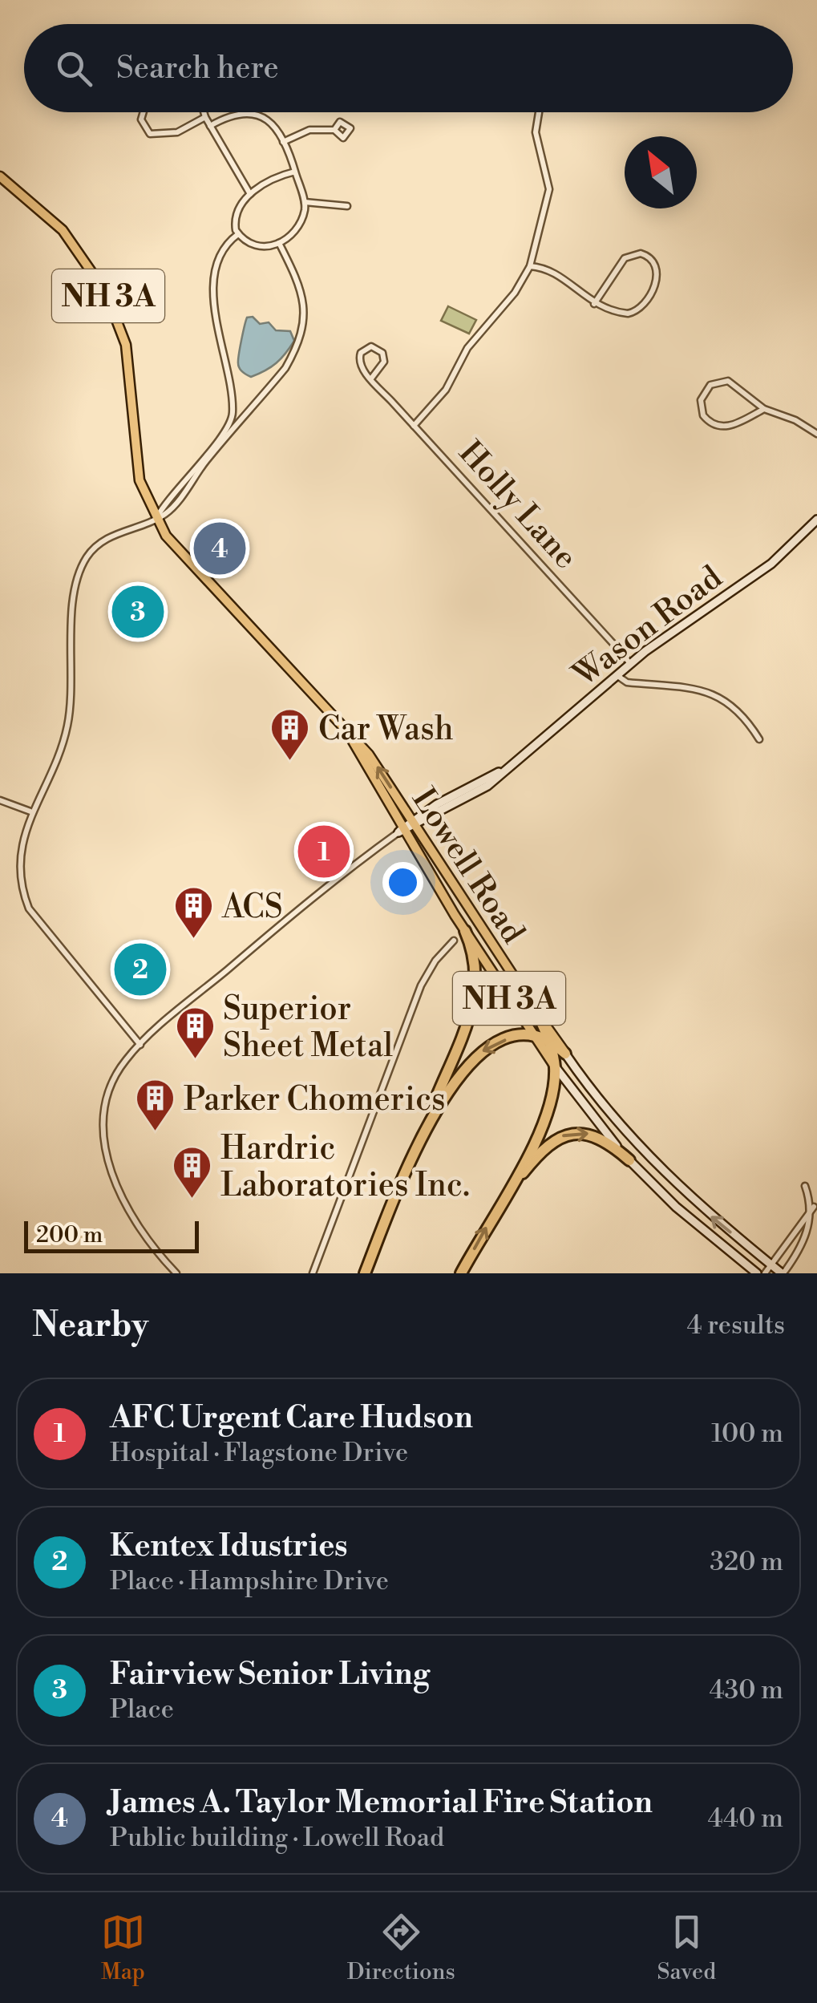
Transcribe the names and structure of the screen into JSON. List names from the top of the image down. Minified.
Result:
{"streets":{"main road":["NH 3A","Wason Road","Lowell Road"],"street":["Holly Lane"]},"crossings":[["Holly Lane","Wason Road"],["Wason Road","Lowell Road"]],"places":{"building":["Car Wash","ACS","Superior Sheet Metal","Parker Chomerics","Hardric Laboratories Inc."]},"scale_bar":"200 m","north":"top left","page":{"search":"Search here","pins":["4","3","1","2"],"scale":"200 m","heading":["Nearby","4 results"],"list":[{"mark":"1","name":"AFC Urgent Care Hudson","note":"Hospital · Flagstone Drive","value":"100 m"},{"mark":"2","name":"Kentex Idustries","note":"Place · Hampshire Drive","value":"320 m"},{"mark":"3","name":"Fairview Senior Living","note":"Place","value":"430 m"},{"mark":"4","name":"James A. Taylor Memorial Fire Station","note":"Public building · Lowell Road","value":"440 m"}],"nav":["Map","Directions","Saved"]}}
